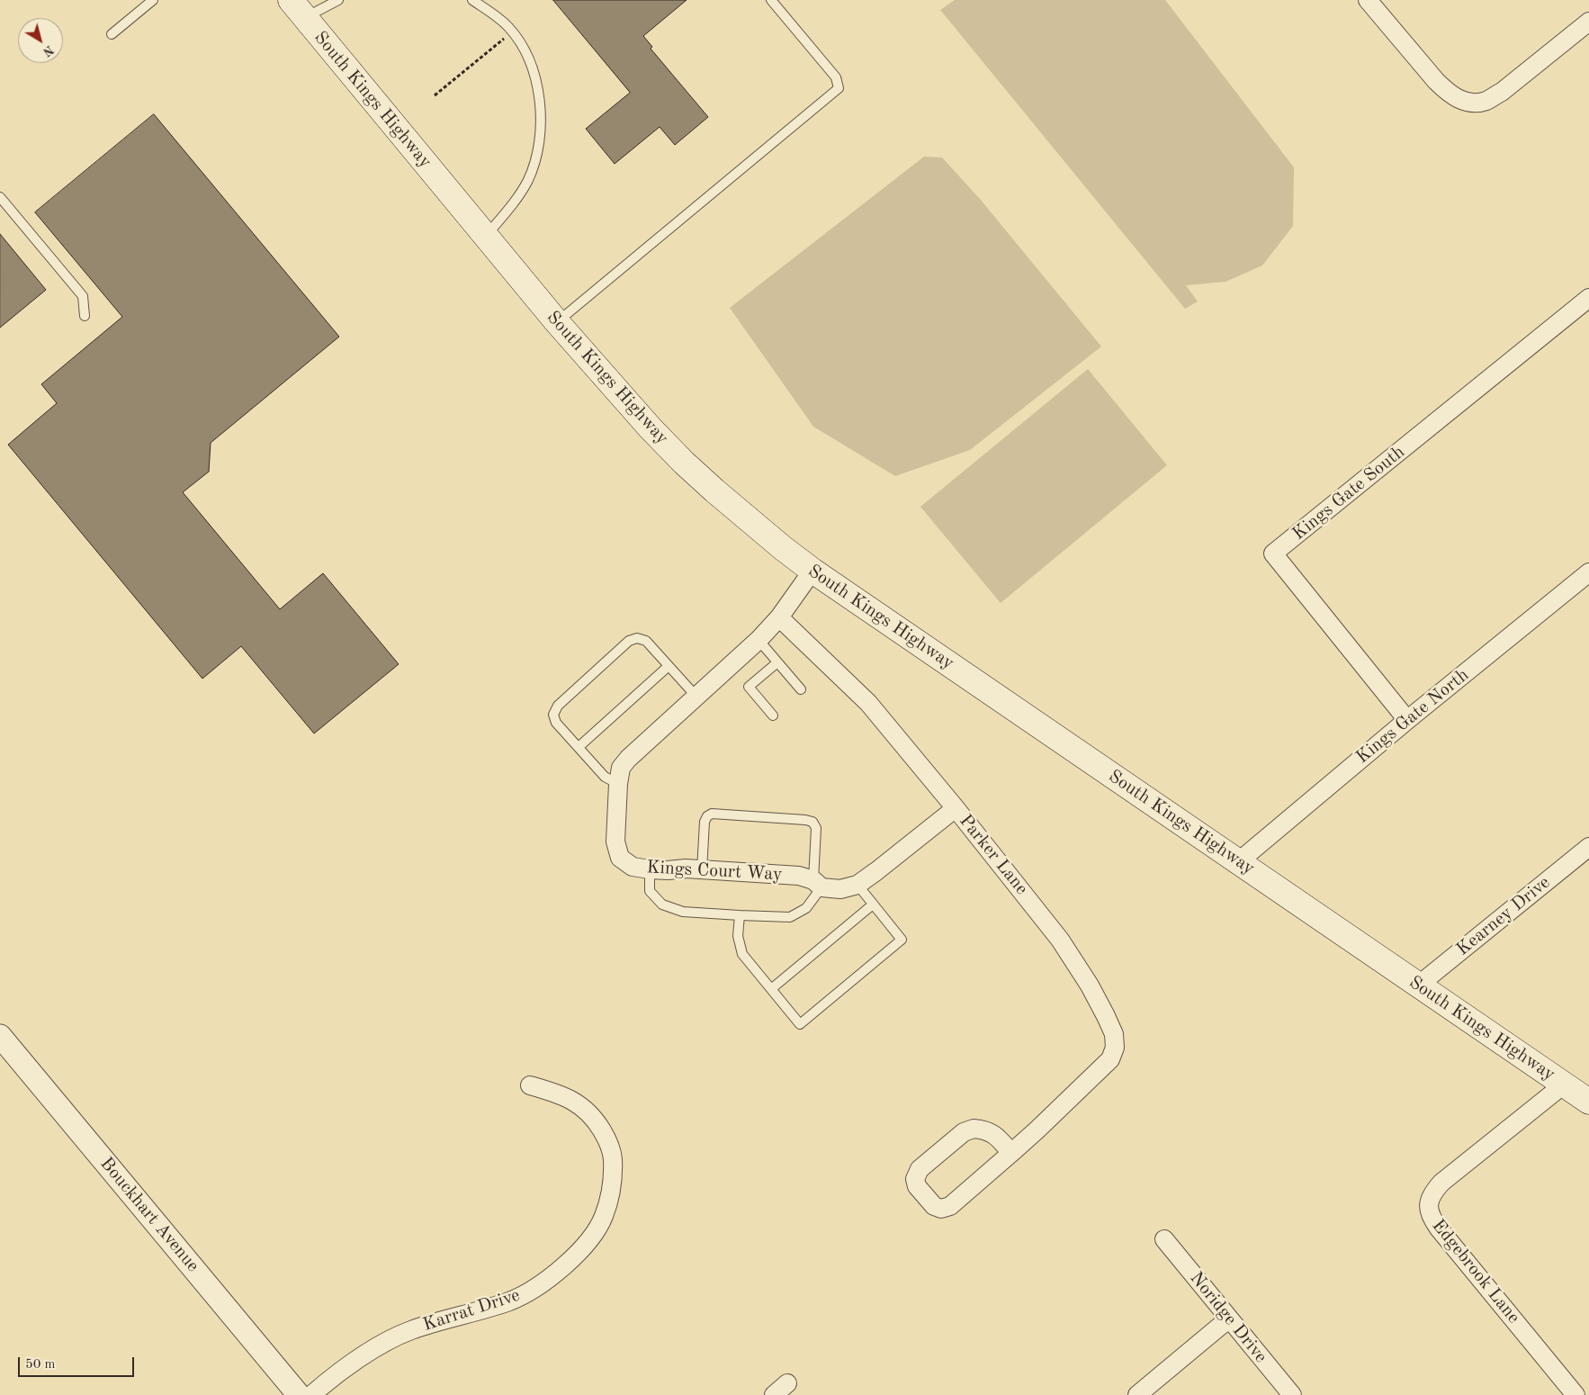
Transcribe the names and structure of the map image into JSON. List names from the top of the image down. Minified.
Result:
{"streets":{"main road":["South Kings Highway"],"street":["Kings Gate South","Kings Gate North","Parker Lane","Kings Court Way","Kearney Drive","Bouckhart Avenue","Edgebrook Lane","Karrat Drive","Noridge Drive"]},"crossings":[["South Kings Highway","Kings Gate North"],["South Kings Highway","Kearney Drive"],["South Kings Highway","Edgebrook Lane"],["Kings Gate South","Kings Gate North"],["Parker Lane","Kings Court Way"]],"scale_bar":"50 m","north":"bottom right"}
